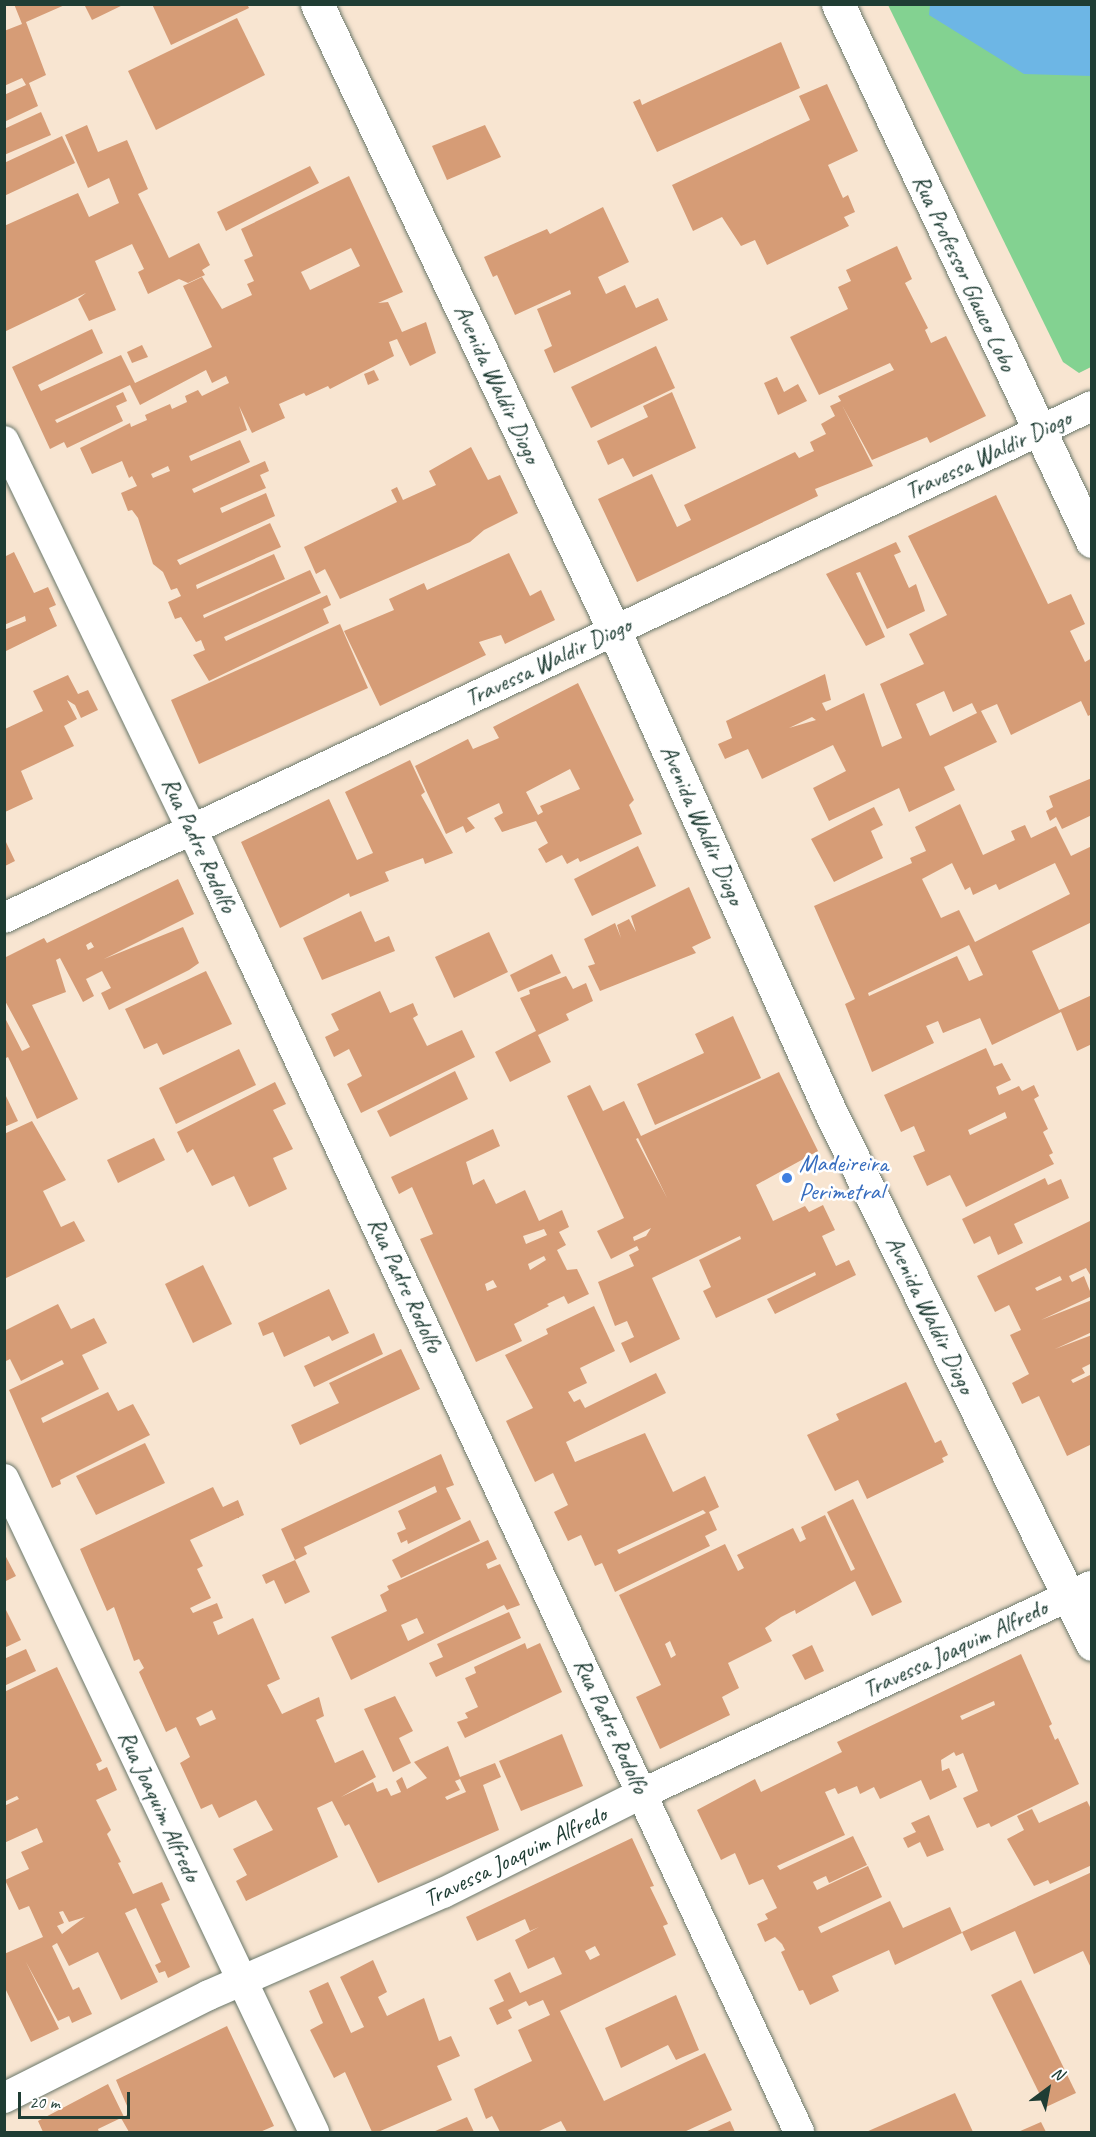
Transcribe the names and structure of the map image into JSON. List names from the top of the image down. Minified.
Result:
{"streets":{"main road":["Rua Professor Glauco Lobo","Avenida Waldir Diogo"],"street":["Travessa Waldir Diogo","Rua Padre Rodolfo","Travessa Joaquim Alfredo","Rua Joaquim Alfredo"]},"crossings":[["Rua Professor Glauco Lobo","Travessa Waldir Diogo"],["Avenida Waldir Diogo","Travessa Waldir Diogo"],["Avenida Waldir Diogo","Travessa Joaquim Alfredo"],["Travessa Waldir Diogo","Rua Padre Rodolfo"],["Rua Padre Rodolfo","Travessa Joaquim Alfredo"],["Travessa Joaquim Alfredo","Rua Joaquim Alfredo"]],"places":["Madeireira Perimetral"],"scale_bar":"20 m","north":"top right"}
